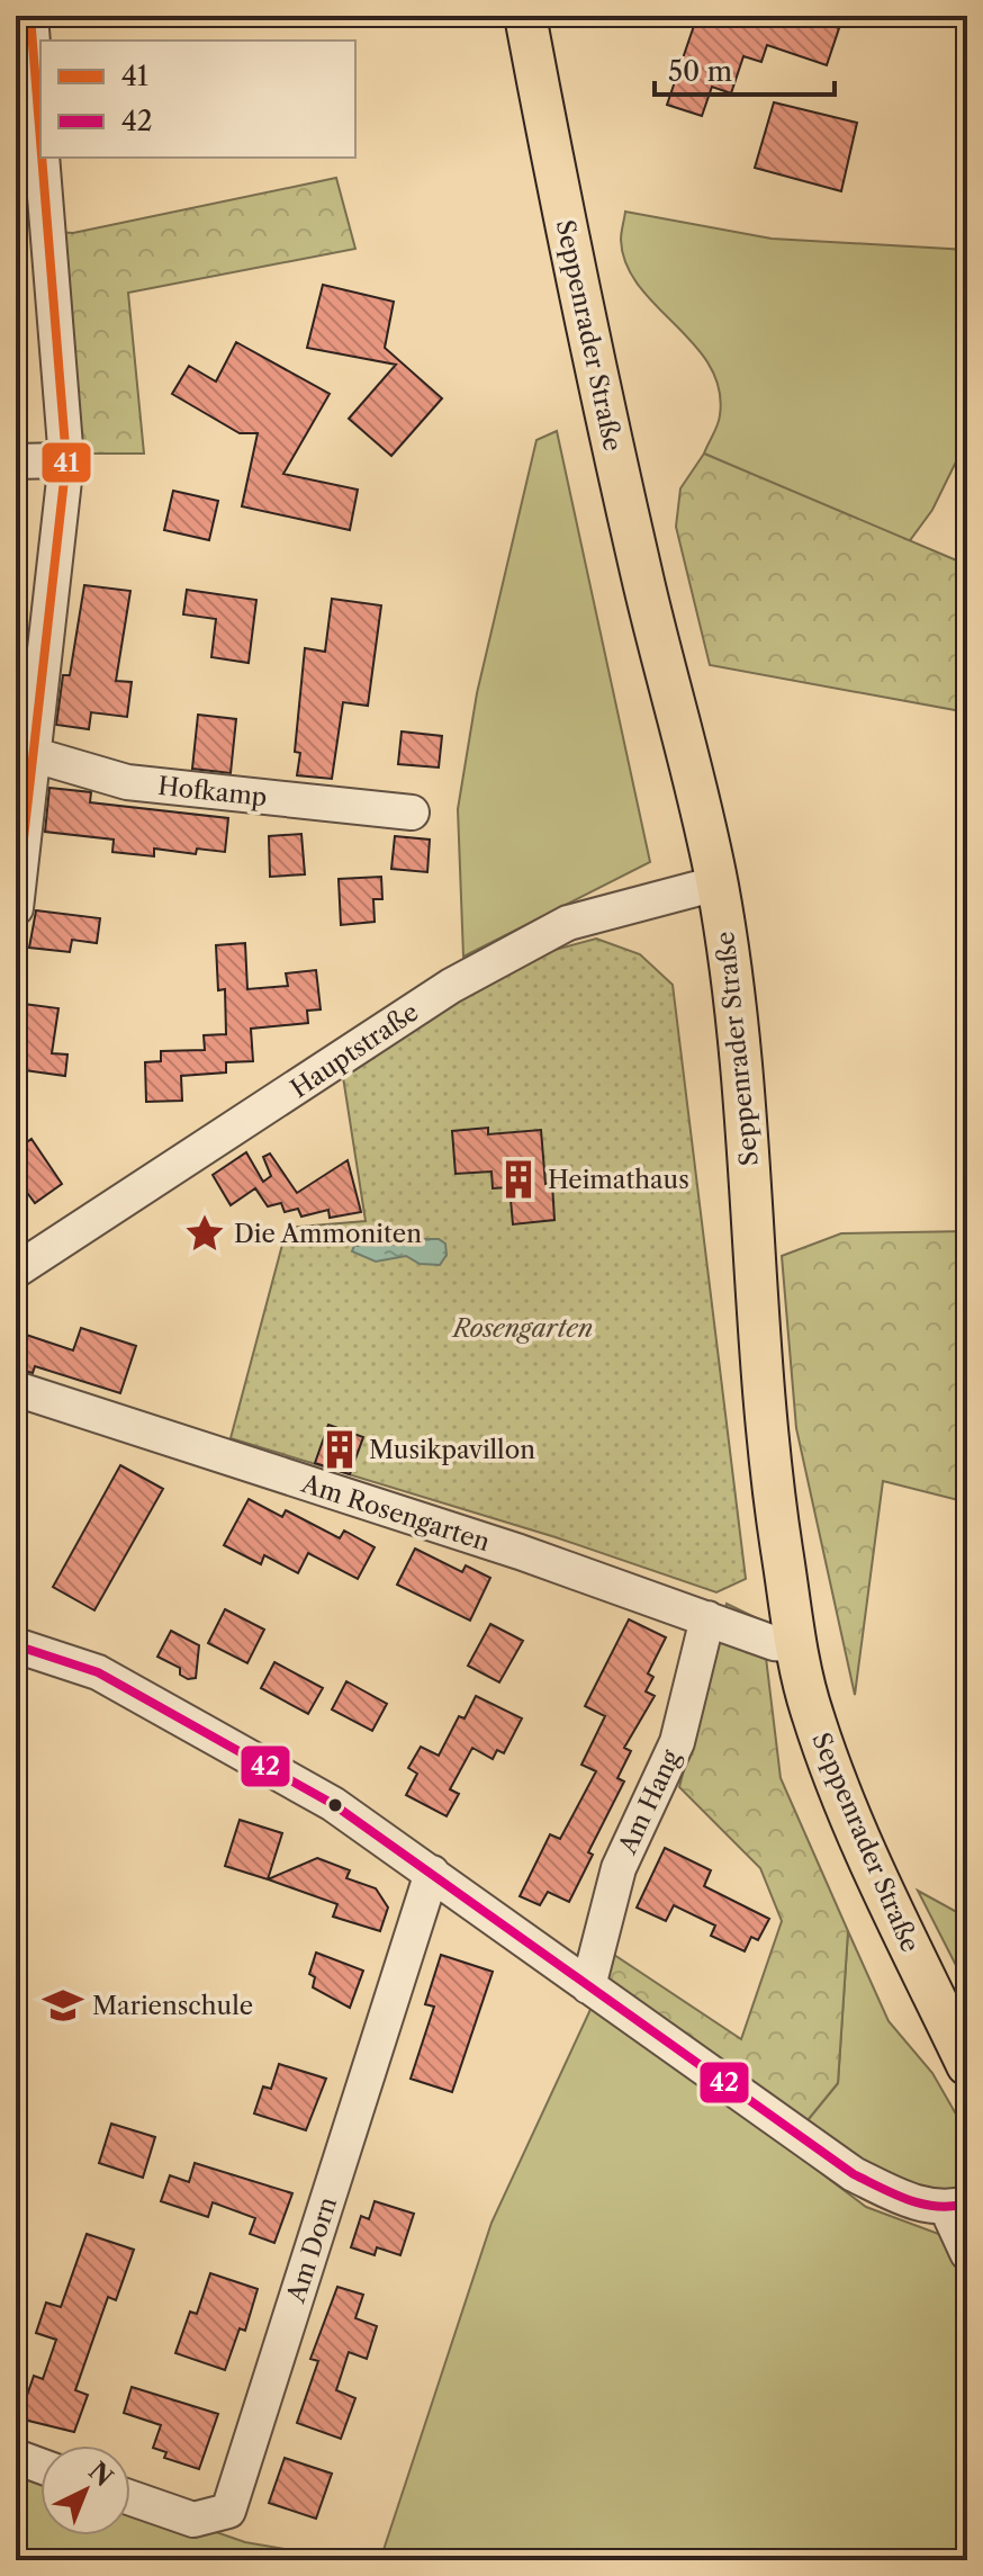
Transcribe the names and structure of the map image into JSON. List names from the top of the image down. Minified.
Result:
{"streets":{"main road":["Seppenrader Straße"],"street":["Hofkamp","Hauptstraße","Am Rosengarten","Am Hang","Am Dorn"]},"crossings":[["Seppenrader Straße","Hauptstraße"],["Seppenrader Straße","Am Rosengarten"],["Am Rosengarten","Am Hang"]],"parks":["Rosengarten"],"places":{"building":["Heimathaus","Musikpavillon"],"place":["Die Ammoniten"],"school or university":["Marienschule"]},"lines":["transit line 41","transit line 42"],"legend":["41","42"],"scale_bar":"50 m","north":"top right"}
